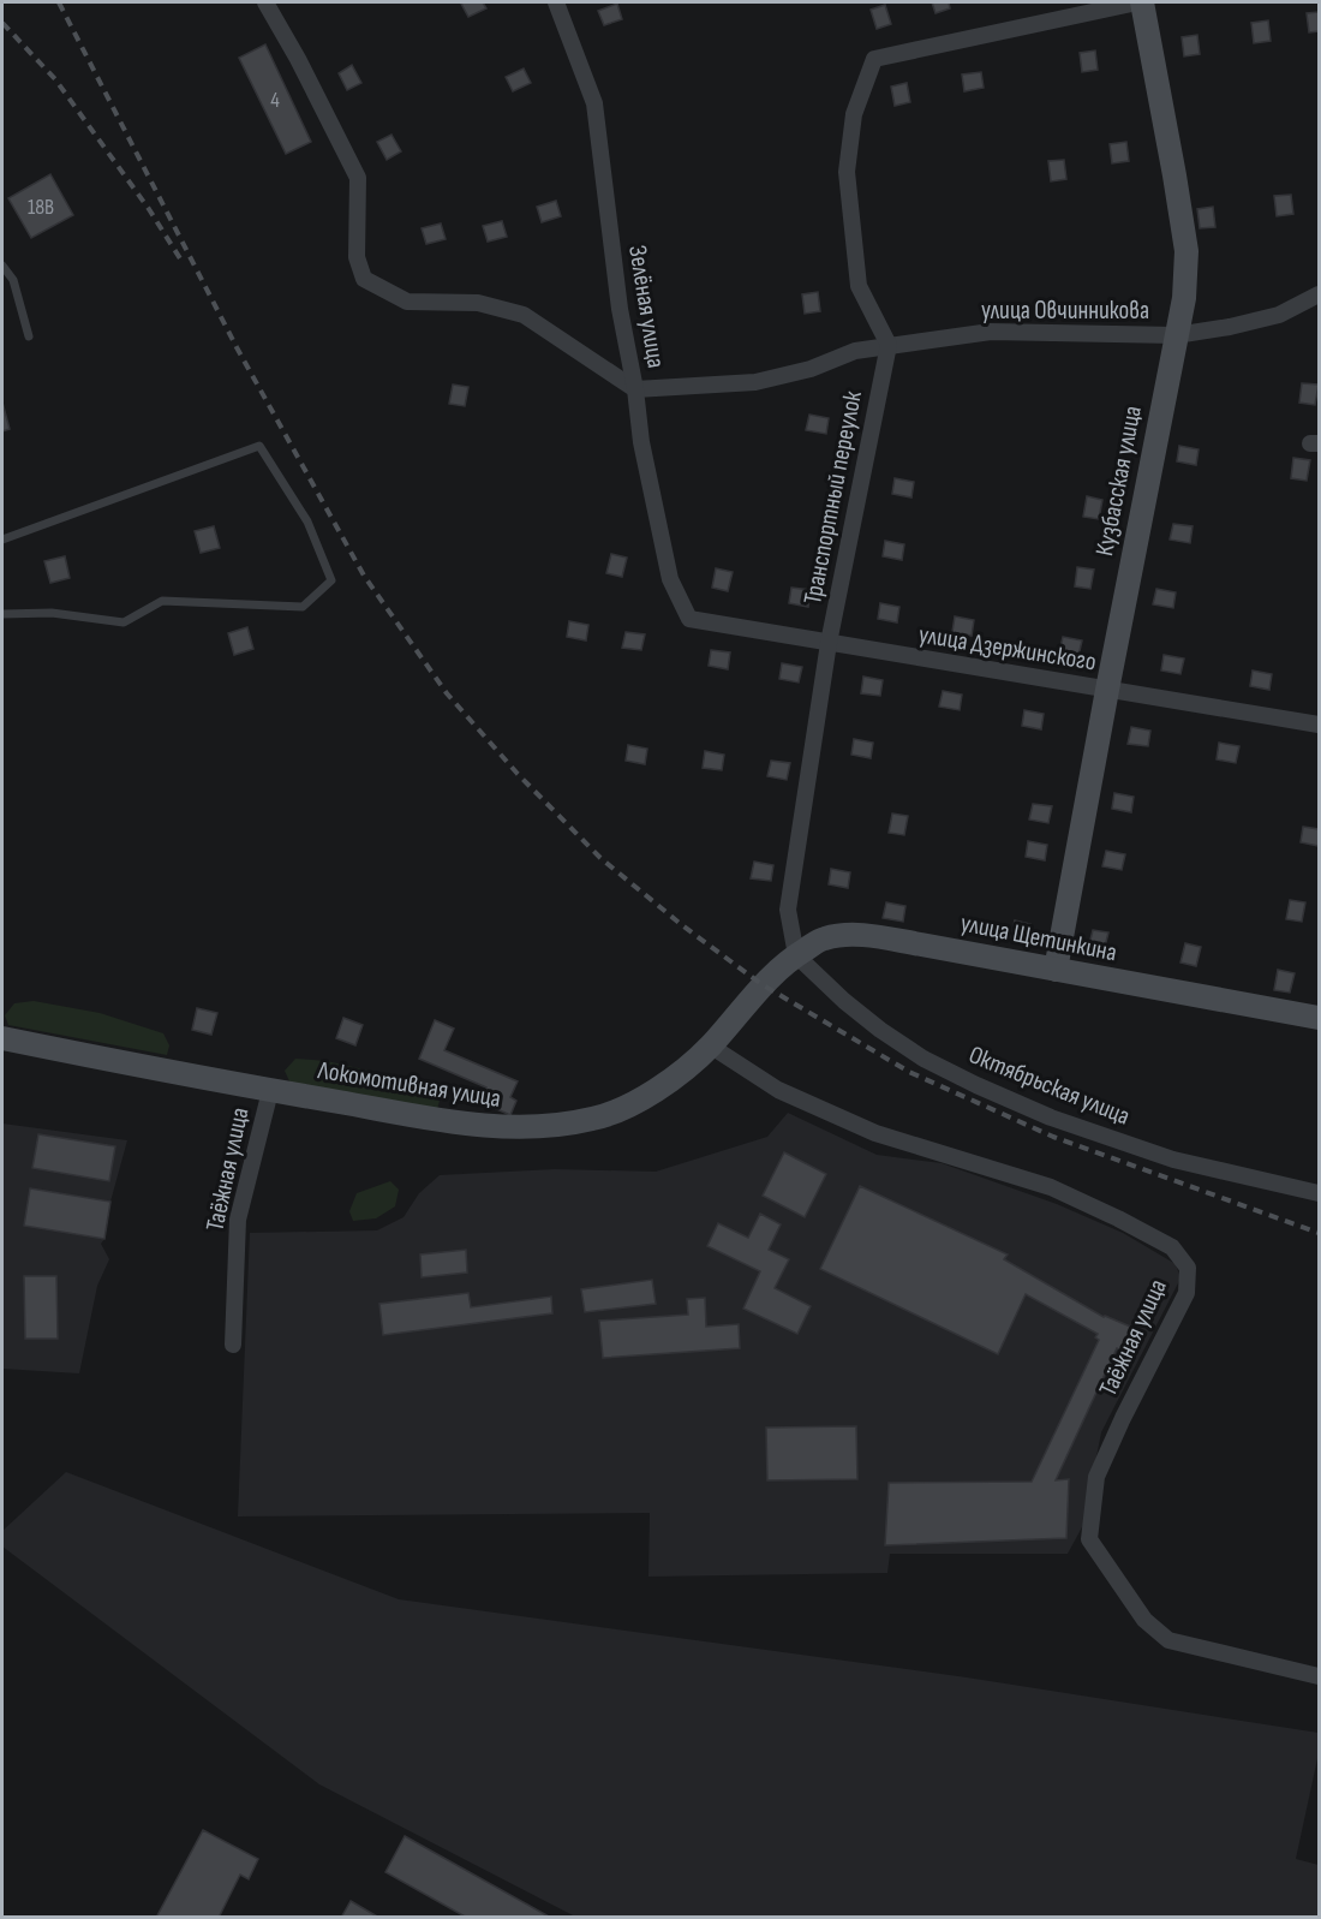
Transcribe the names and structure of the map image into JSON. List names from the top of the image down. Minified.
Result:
{"streets":{"street":["Зелёная улица","улица Овчинникова","Кузбасская улица","Транспортный переулок","улица Дзержинского","улица Щетинкина","Локомотивная улица","Октябрьская улица","Таёжная улица"]},"crossings":[["Зелёная улица","улица Овчинникова"],["Зелёная улица","улица Дзержинского"],["улица Овчинникова","Кузбасская улица"],["улица Овчинникова","Транспортный переулок"],["Кузбасская улица","улица Дзержинского"],["Кузбасская улица","улица Щетинкина"],["Транспортный переулок","улица Дзержинского"],["Транспортный переулок","улица Щетинкина"],["Транспортный переулок","Октябрьская улица"],["улица Щетинкина","Локомотивная улица"],["улица Щетинкина","Октябрьская улица"],["Локомотивная улица","Таёжная улица"]],"house_numbers":["4","18В"]}
